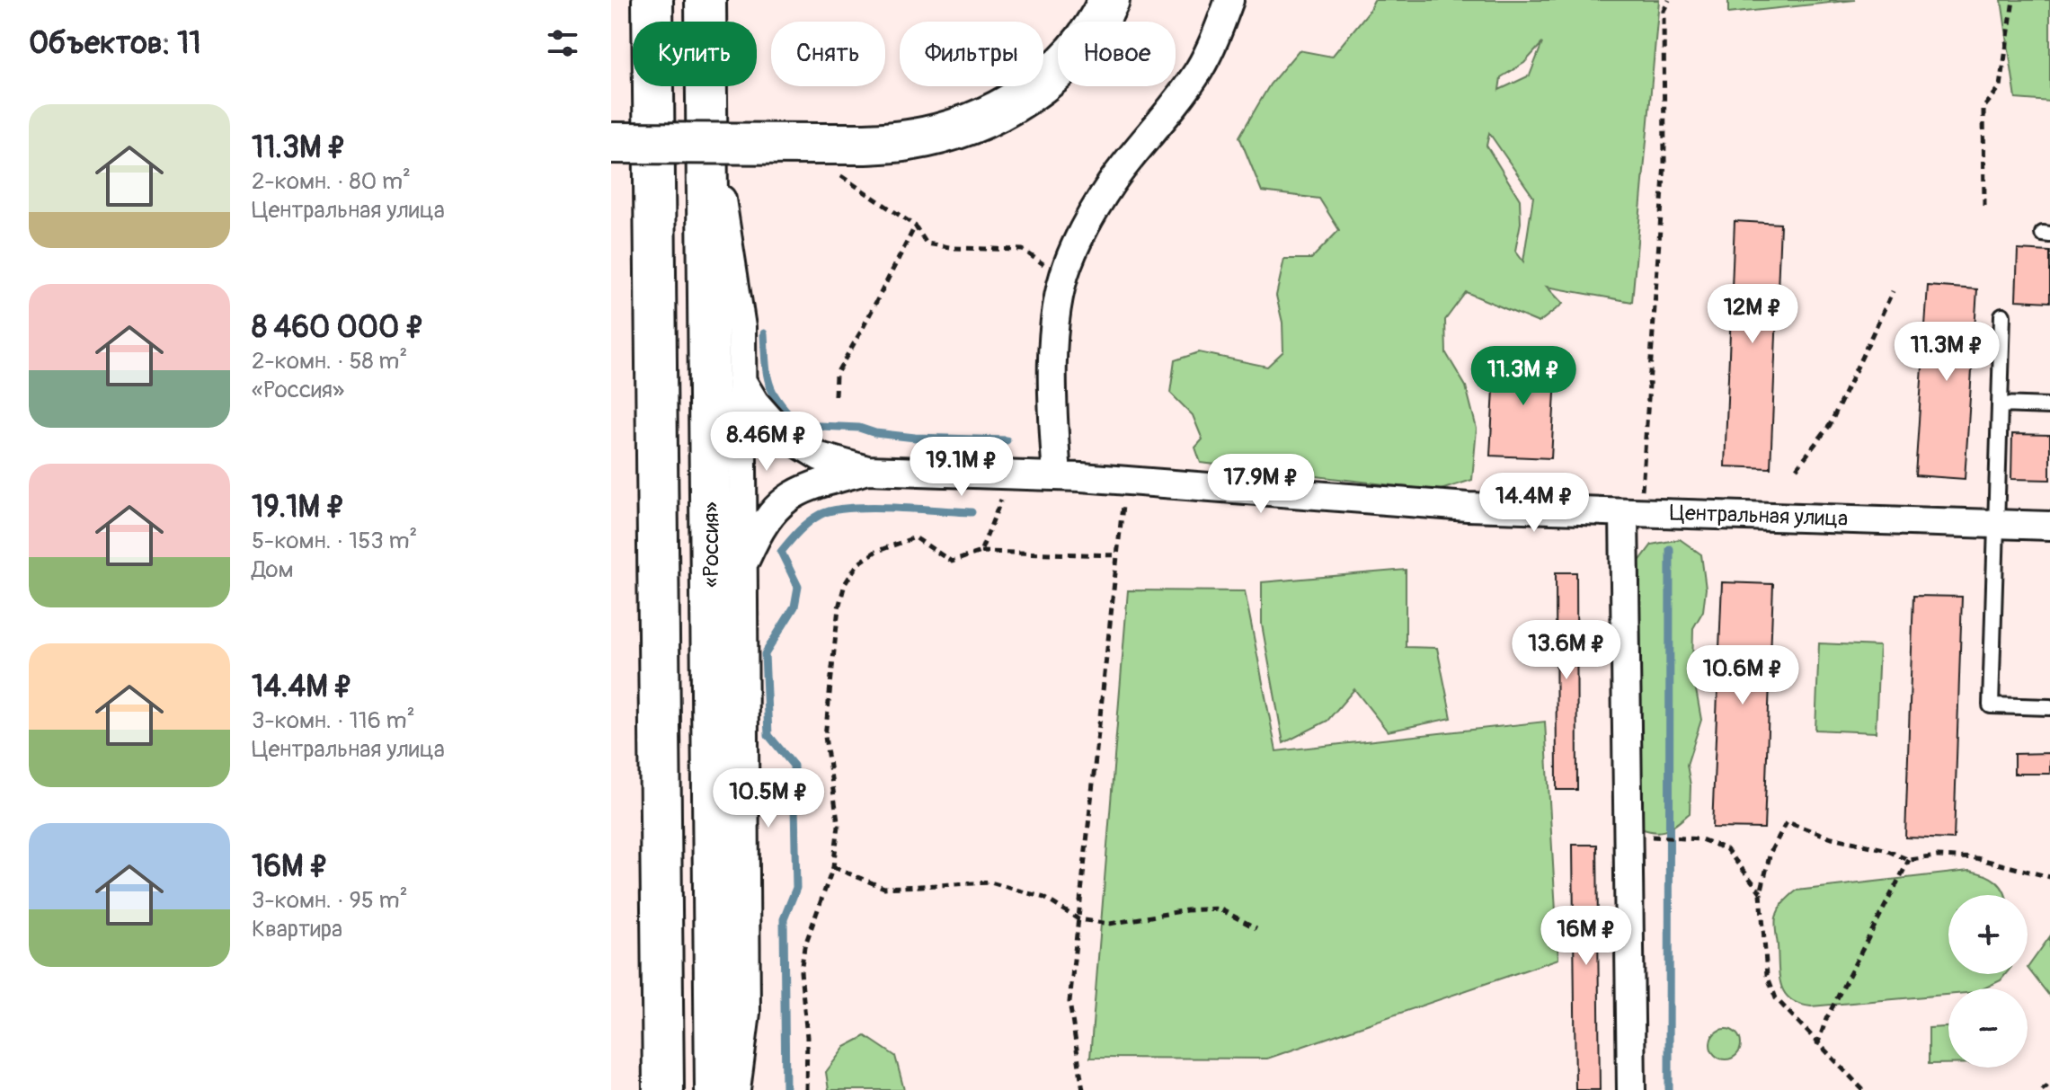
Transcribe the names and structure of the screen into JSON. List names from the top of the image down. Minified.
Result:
{"streets":{"main road":["«Россия»"],"street":["Центральная улица"]},"page":{"heading":"Объектов: 11","chip":["Купить","Снять","Фильтры","Новое"],"list":[{"name":"11.3M ₽","note":"2-комн. · 80 m² · Центральная улица"},{"name":"8 460 000 ₽","note":"2-комн. · 58 m² · «Россия»"},{"name":"19.1M ₽","note":"5-комн. · 153 m² · Дом"},{"name":"14.4M ₽","note":"3-комн. · 116 m² · Центральная улица"},{"name":"16M ₽","note":"3-комн. · 95 m² · Квартира"}],"price":["12M ₽","11.3M ₽","11.3M ₽","8.46M ₽","19.1M ₽","17.9M ₽","14.4M ₽","13.6M ₽","10.6M ₽","10.5M ₽","16M ₽"],"map_buttons":["+","−"]}}
